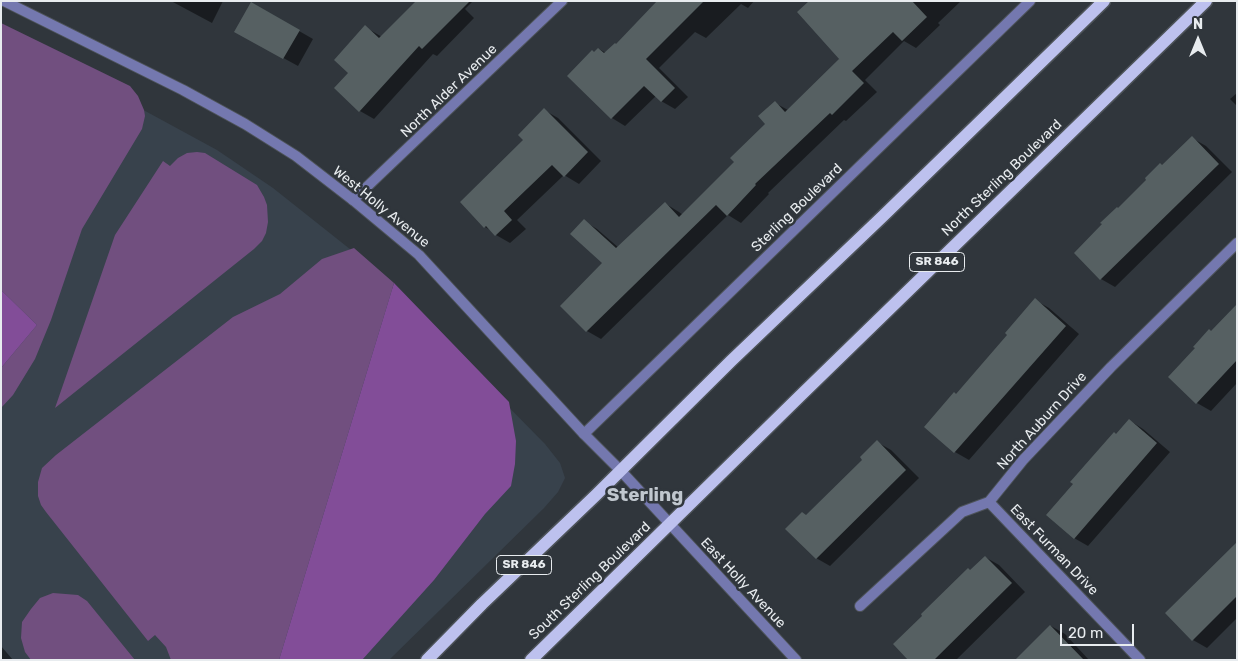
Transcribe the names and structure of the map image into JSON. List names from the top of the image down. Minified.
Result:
{"streets":{"main road":["North Sterling Boulevard","SR 846","South Sterling Boulevard"],"street":["North Alder Avenue","West Holly Avenue","Sterling Boulevard","North Auburn Drive","East Furman Drive","East Holly Avenue"]},"crossings":[["North Alder Avenue","West Holly Avenue"],["North Sterling Boulevard","West Holly Avenue"],["North Sterling Boulevard","South Sterling Boulevard"],["North Sterling Boulevard","East Holly Avenue"],["West Holly Avenue","Sterling Boulevard"],["West Holly Avenue","SR 846"],["West Holly Avenue","South Sterling Boulevard"],["West Holly Avenue","East Holly Avenue"],["North Auburn Drive","East Furman Drive"],["South Sterling Boulevard","East Holly Avenue"]],"districts":["Sterling"],"scale_bar":"20 m","north":"top"}
